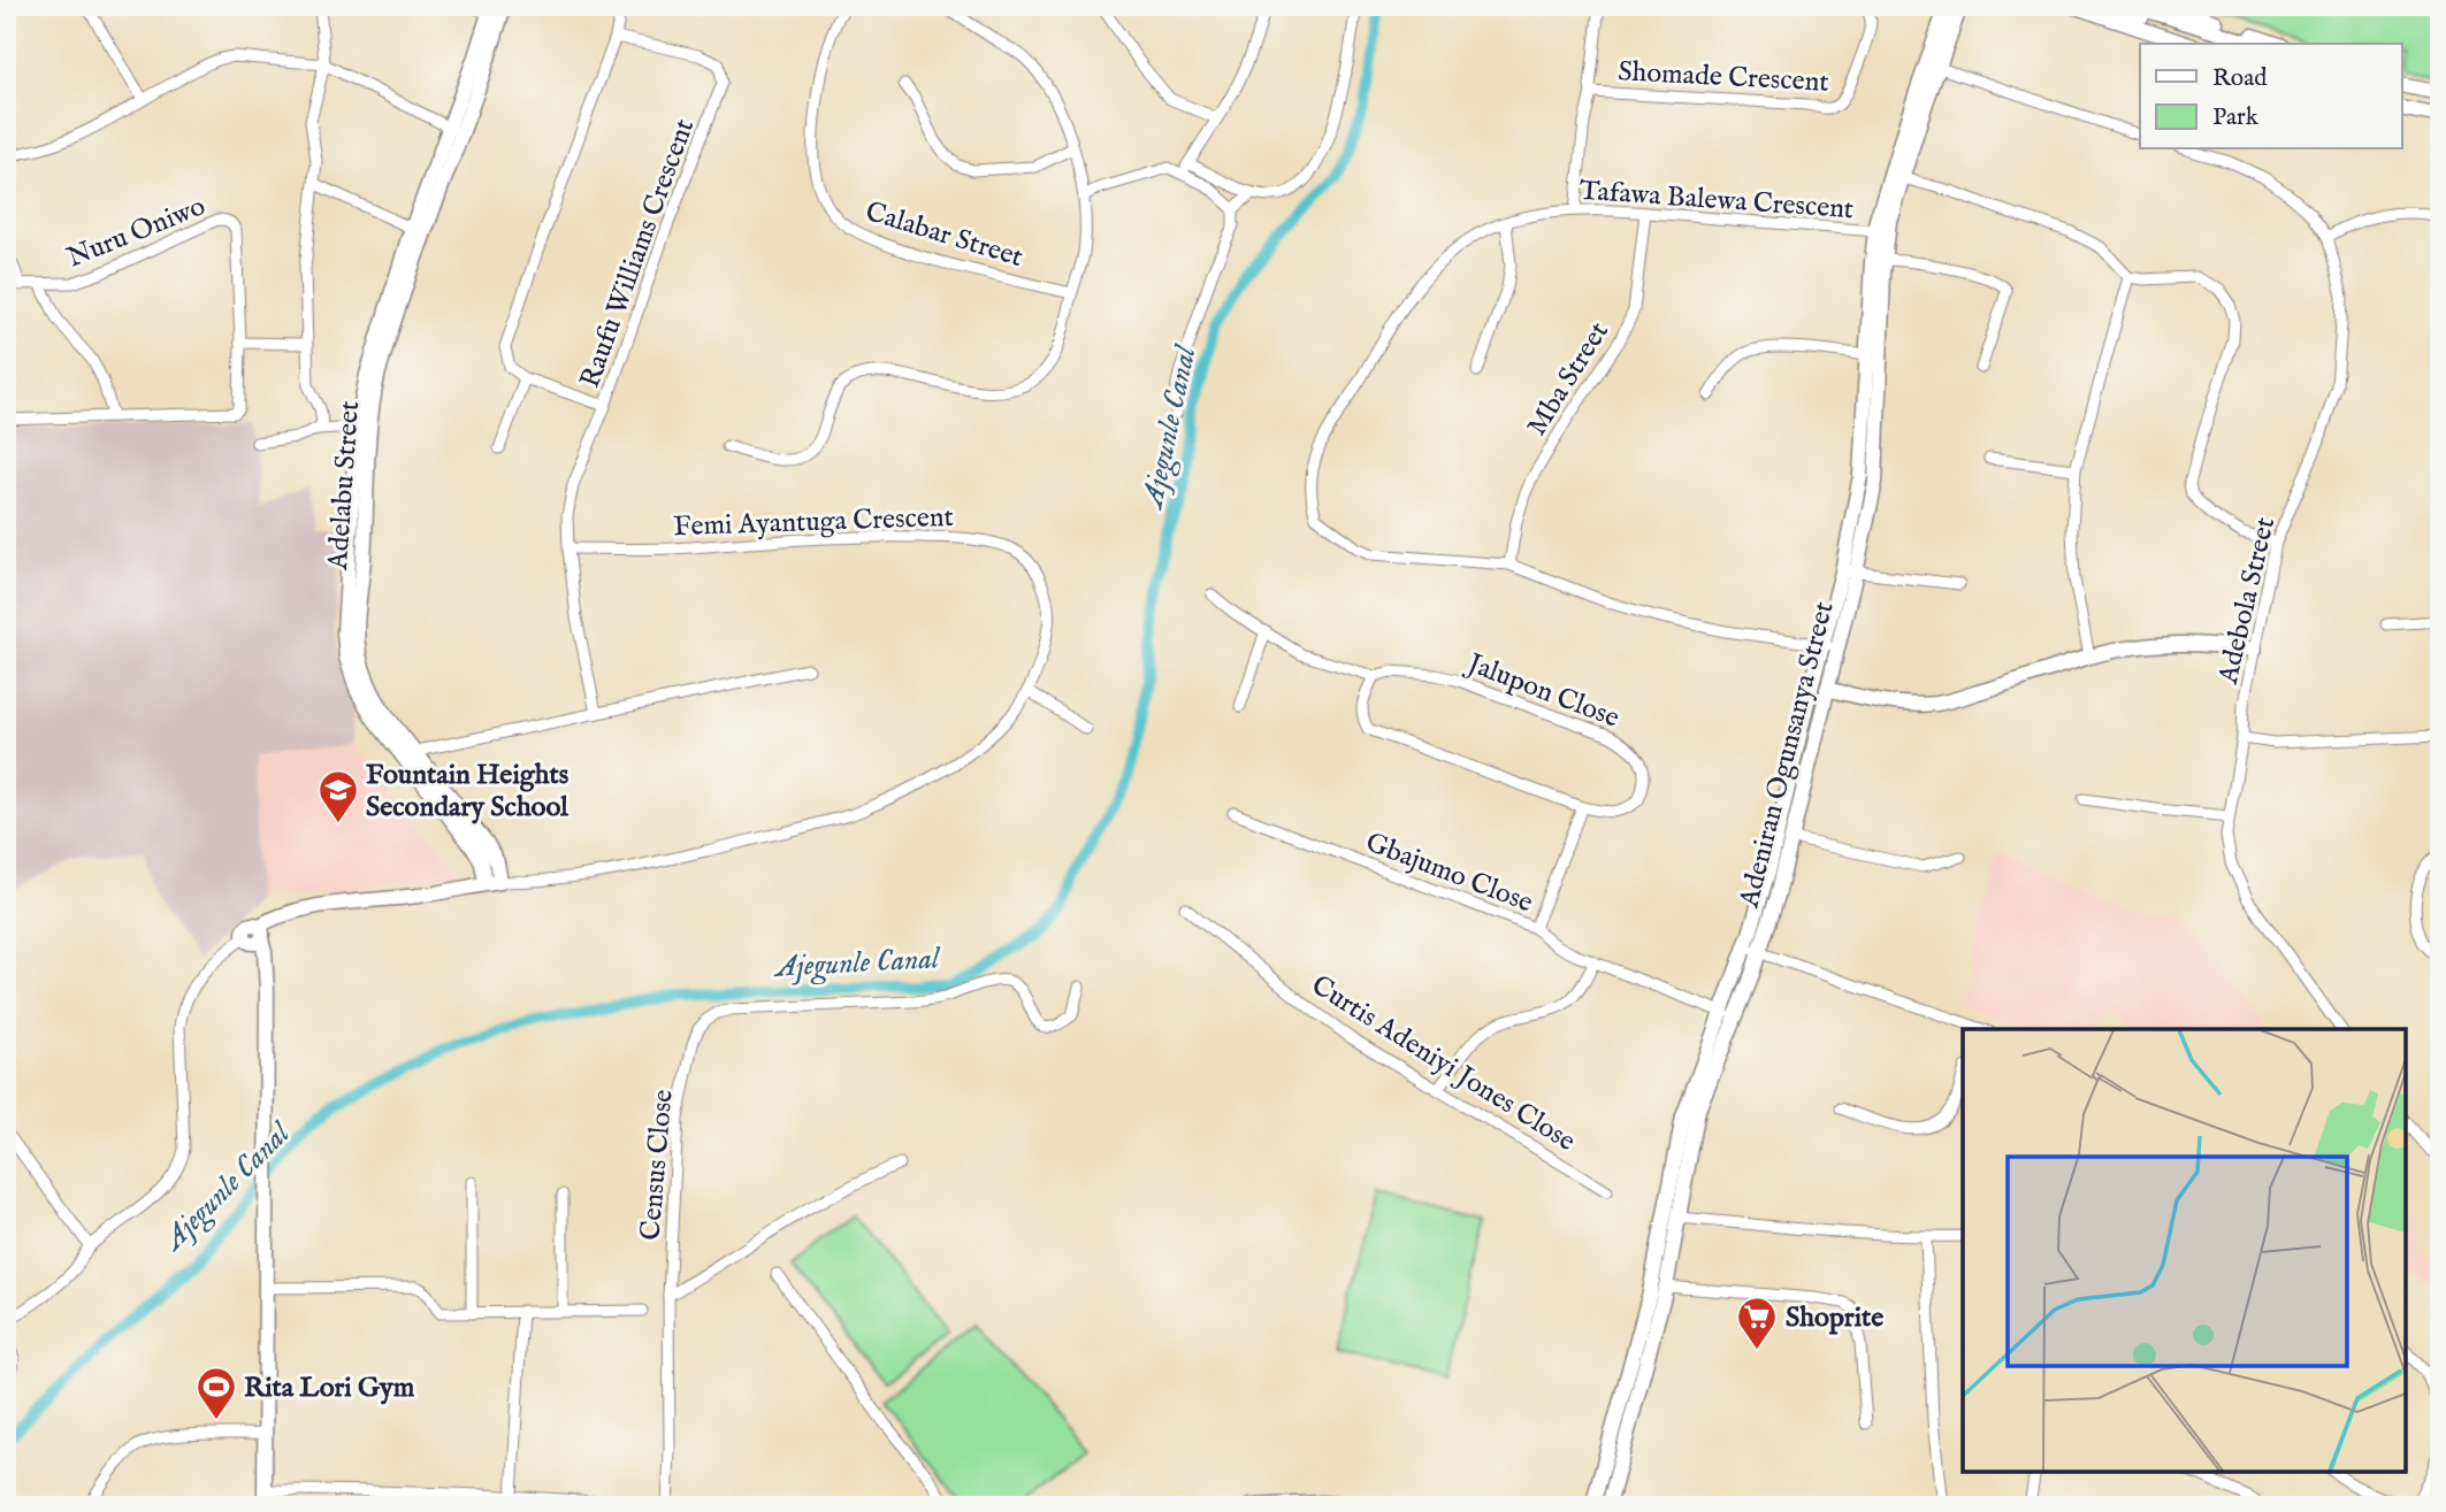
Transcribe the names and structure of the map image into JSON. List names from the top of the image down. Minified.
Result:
{"streets":{"main road":["Adelabu Street","Adeniran Ogunsanya Street"],"street":["Shomade Crescent","Tafawa Balewa Crescent","Nuru Oniwo","Calabar Street","Raufu Williams Crescent","Mba Street","Femi Ayantuga Crescent","Adebola Street","Jalupon Close","Gbajumo Close","Curtis Adeniyi Jones Close","Census Close"]},"crossings":[["Tafawa Balewa Crescent","Mba Street"],["Tafawa Balewa Crescent","Adeniran Ogunsanya Street"],["Adelabu Street","Femi Ayantuga Crescent"],["Adeniran Ogunsanya Street","Gbajumo Close"]],"water":["Ajegunle Canal"],"places":{"school or university":["Fountain Heights Secondary School"],"supermarket":["Shoprite"],"sports":["Rita Lori Gym"]},"legend":["Road","Park"]}
